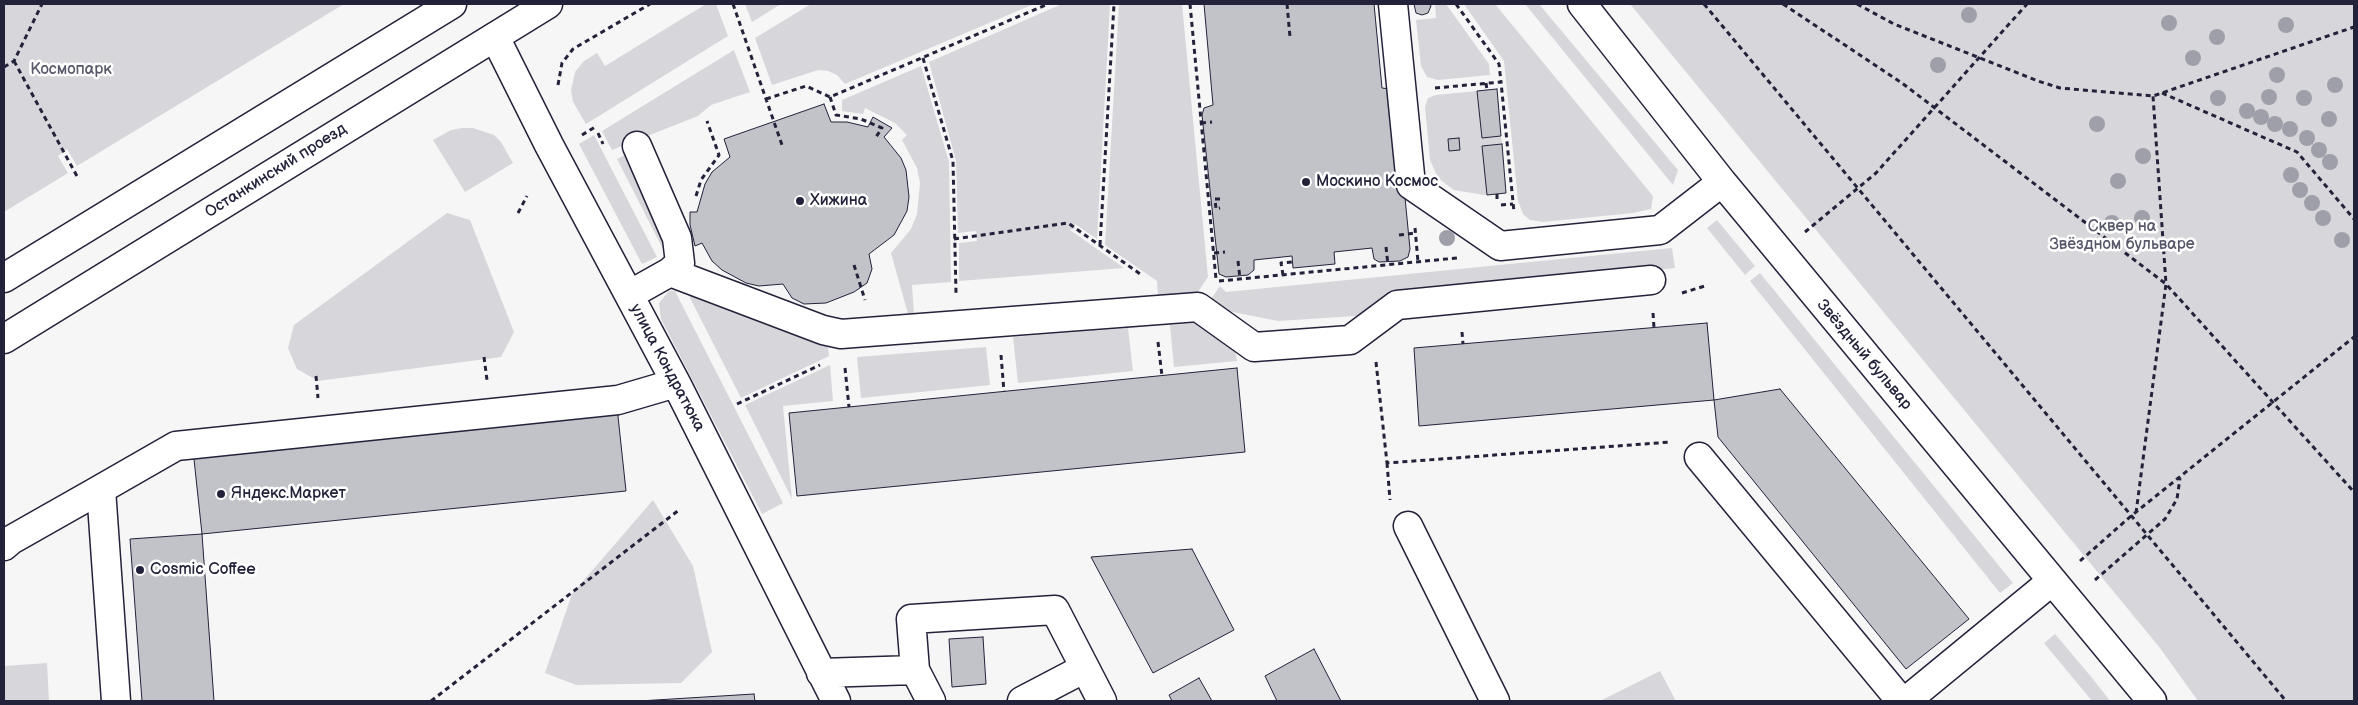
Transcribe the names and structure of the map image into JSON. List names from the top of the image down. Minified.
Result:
{"streets":{"street":["Останкинский проезд","Звёздный бульвар","улица Кондратюка"]},"crossings":[["Останкинский проезд","улица Кондратюка"]],"parks":["Космопарк","Сквер на Звёздном бульваре"],"places":["Москино Космос","Хижина","Яндекс.Маркет","Cosmic Coffee"]}
